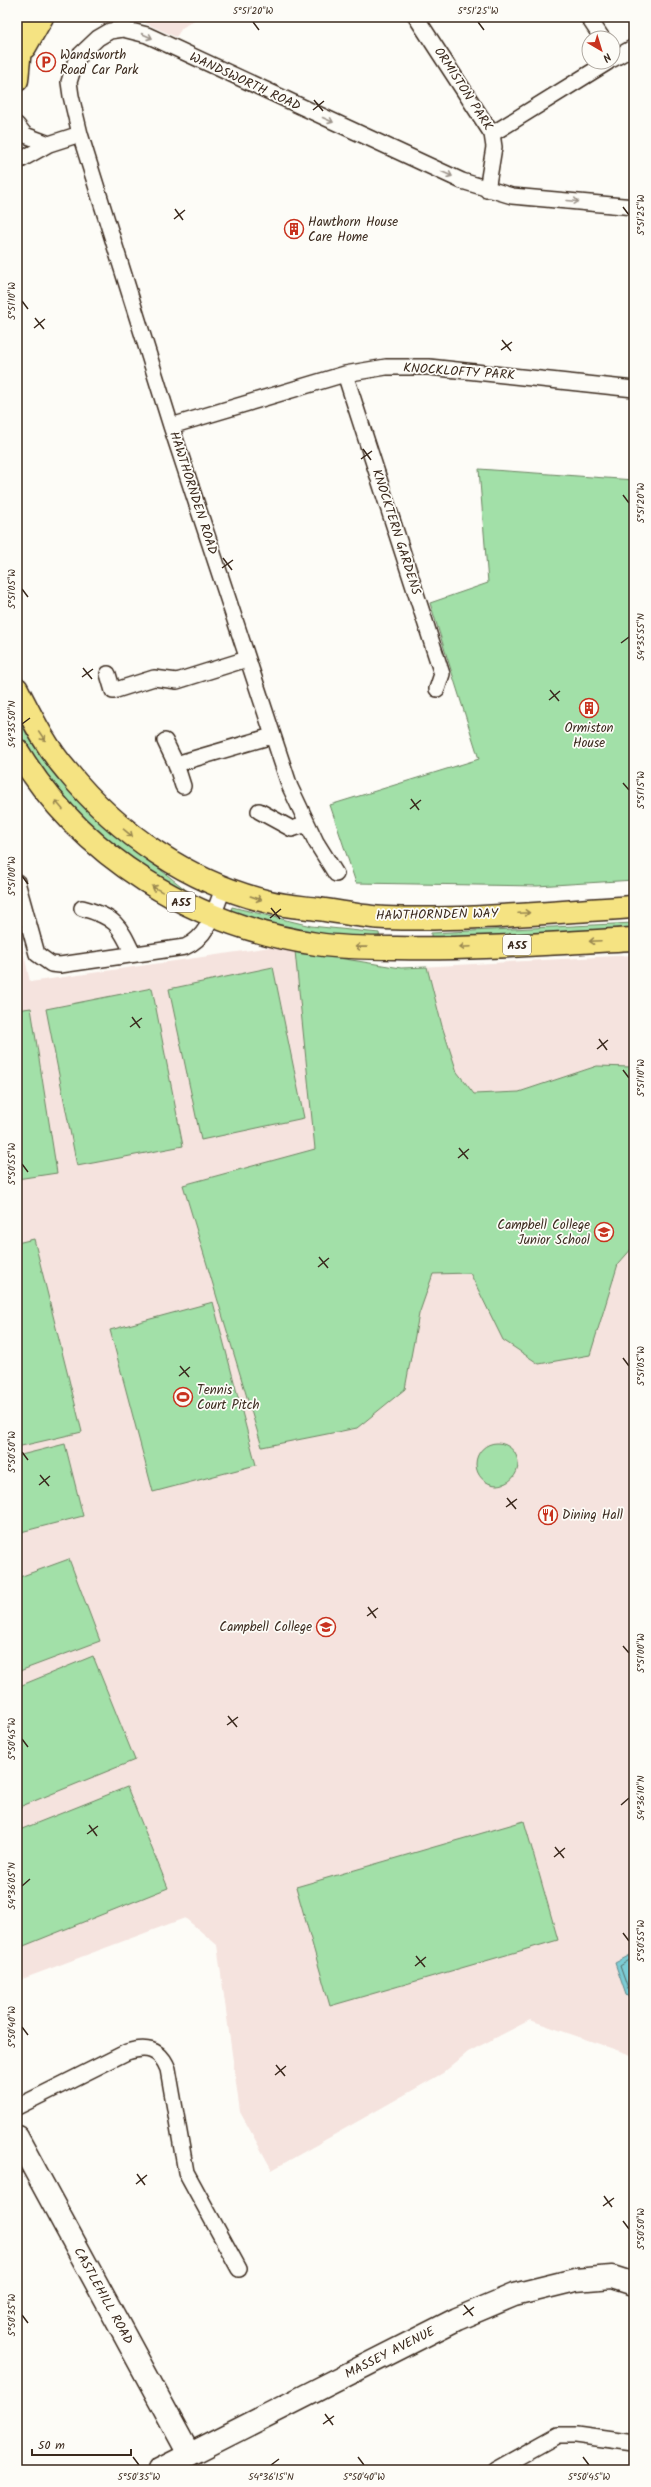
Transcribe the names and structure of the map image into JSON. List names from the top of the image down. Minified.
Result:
{"streets":{"highway":["A55","HAWTHORNDEN WAY"],"street":["WANDSWORTH ROAD","ORMISTON PARK","KNOCKLOFTY PARK","HAWTHORNDEN ROAD","KNOCKTERN GARDENS","CASTLEHILL ROAD","MASSEY AVENUE"]},"crossings":[["WANDSWORTH ROAD","ORMISTON PARK"],["WANDSWORTH ROAD","HAWTHORNDEN ROAD"],["KNOCKLOFTY PARK","HAWTHORNDEN ROAD"],["KNOCKLOFTY PARK","KNOCKTERN GARDENS"],["CASTLEHILL ROAD","MASSEY AVENUE"]],"one_way":["WANDSWORTH ROAD"],"places":{"parking":["Wandsworth Road Car Park"],"building":["Hawthorn House Care Home","Ormiston House"],"school or university":["Campbell College Junior School","Campbell College"],"sports":["Tennis Court Pitch"],"restaurant":["Dining Hall"]},"scale_bar":"50 m","north":"bottom right","coordinates":["5°51'20\"W","5°51'25\"W","5°51'10\"W","5°51'05\"W","54°35'55\"N","54°35'50\"N","5°51'15\"W","5°51'00\"W","5°50'55\"W","5°50'50\"W","5°50'45\"W","54°36'10\"N","54°36'05\"N","5°50'40\"W","5°50'35\"W","54°36'15\"N"]}
